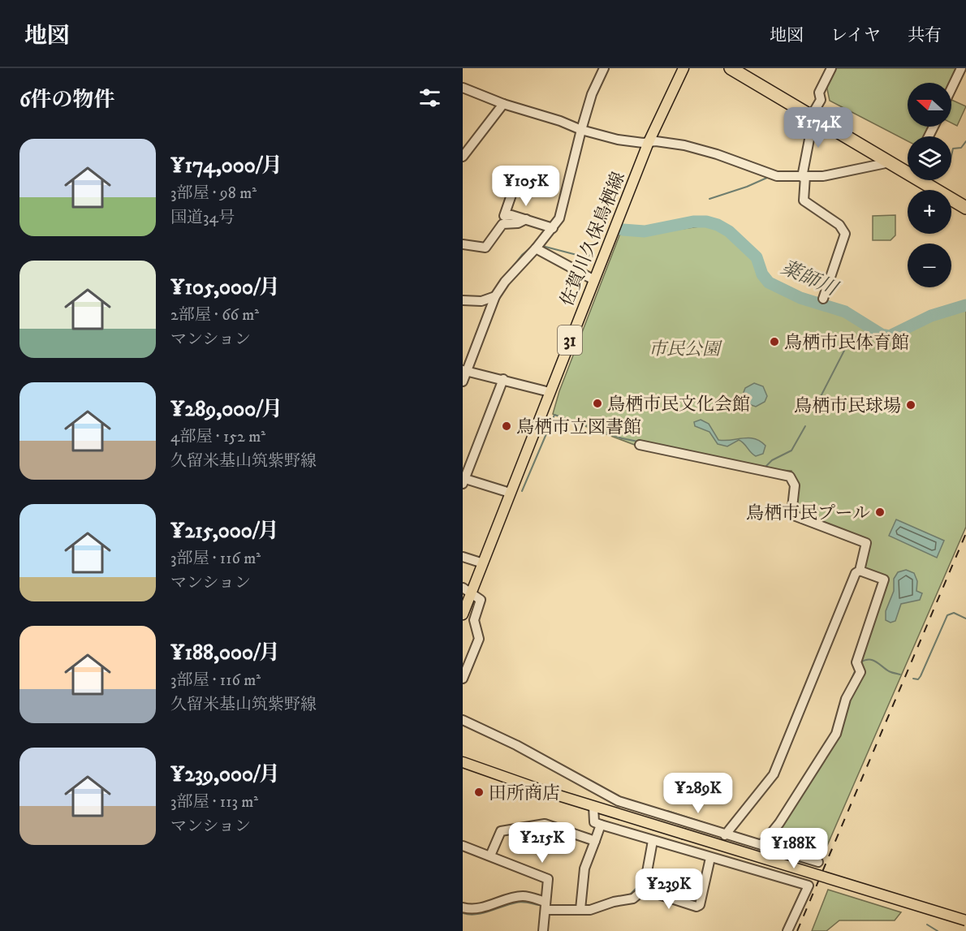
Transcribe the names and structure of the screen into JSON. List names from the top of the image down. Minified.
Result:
{"streets":{"main road":["佐賀川久保鳥栖線","31"]},"water":["薬師川"],"parks":["市民公園"],"places":["鳥栖市民体育館","鳥栖市民文化会館","鳥栖市民球場","鳥栖市立図書館","鳥栖市民プール","田所商店"],"north":"left","page":{"header":"地図","nav":["地図","レイヤ","共有"],"heading":"6件の物件","map_buttons":["+","−"],"price":["¥174K","¥105K","¥289K","¥215K","¥188K","¥239K"],"list":[{"name":"¥174,000/月","note":"3部屋 · 98 m² · 国道34号"},{"name":"¥105,000/月","note":"2部屋 · 66 m² · マンション"},{"name":"¥289,000/月","note":"4部屋 · 152 m² · 久留米基山筑紫野線"},{"name":"¥215,000/月","note":"3部屋 · 116 m² · マンション"},{"name":"¥188,000/月","note":"3部屋 · 116 m² · 久留米基山筑紫野線"},{"name":"¥239,000/月","note":"3部屋 · 113 m² · マンション"}]}}
